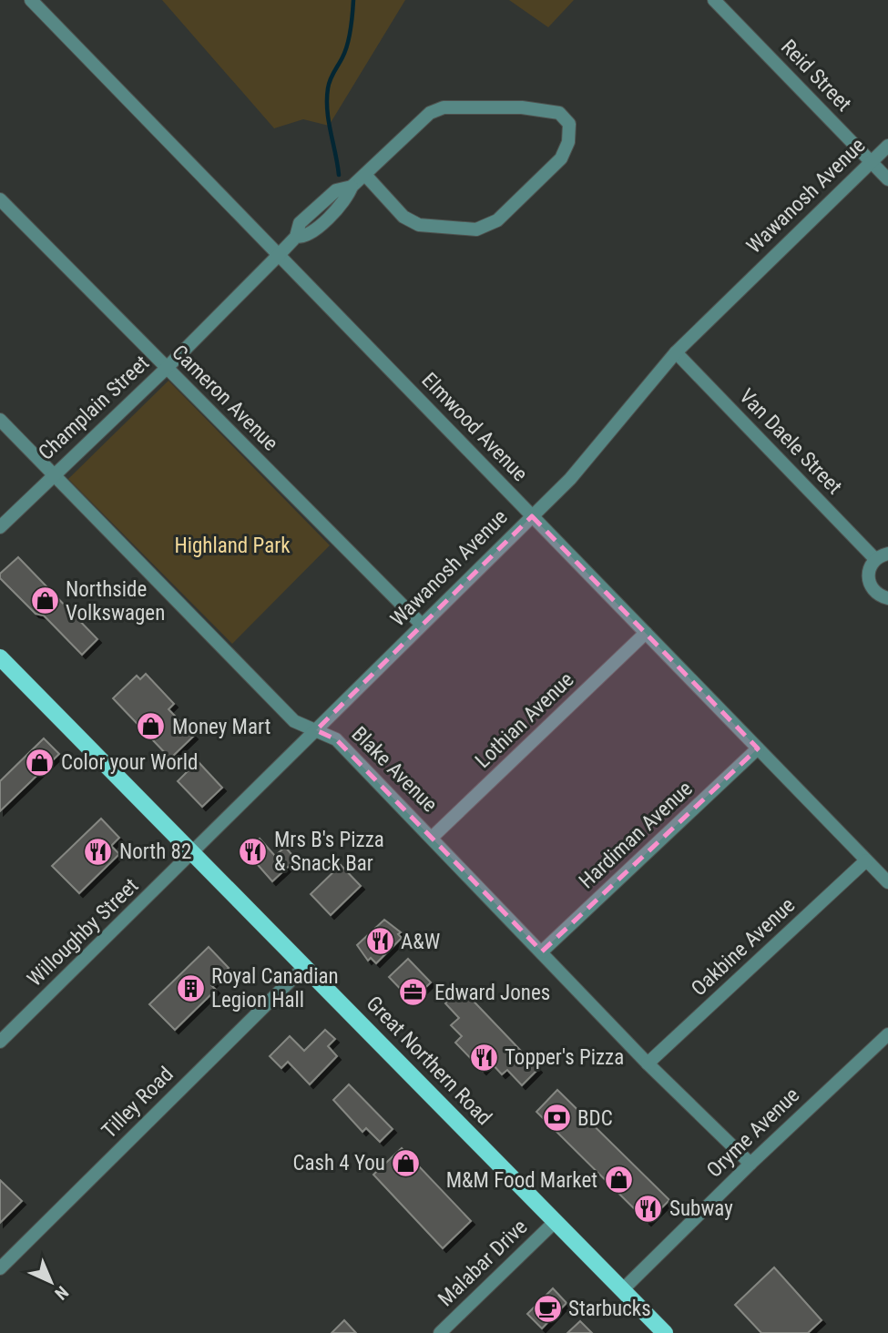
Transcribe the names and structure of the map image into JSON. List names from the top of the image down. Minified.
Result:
{"streets":{"main road":["Great Northern Road"],"street":["Reid Street","Wawanosh Avenue","Cameron Avenue","Champlain Street","Elmwood Avenue","Van Daele Street","Lothian Avenue","Blake Avenue","Hardiman Avenue","Willoughby Street","Oakbine Avenue","Tilley Road","Oryme Avenue","Malabar Drive"]},"crossings":[["Reid Street","Wawanosh Avenue"],["Wawanosh Avenue","Cameron Avenue"],["Wawanosh Avenue","Elmwood Avenue"],["Wawanosh Avenue","Van Daele Street"],["Wawanosh Avenue","Blake Avenue"],["Wawanosh Avenue","Willoughby Street"],["Wawanosh Avenue","Great Northern Road"],["Cameron Avenue","Champlain Street"],["Champlain Street","Elmwood Avenue"],["Champlain Street","Blake Avenue"],["Elmwood Avenue","Lothian Avenue"],["Elmwood Avenue","Hardiman Avenue"],["Elmwood Avenue","Oakbine Avenue"],["Lothian Avenue","Blake Avenue"],["Blake Avenue","Hardiman Avenue"],["Blake Avenue","Oakbine Avenue"],["Blake Avenue","Oryme Avenue"],["Willoughby Street","Great Northern Road"],["Great Northern Road","Tilley Road"],["Great Northern Road","Oryme Avenue"],["Great Northern Road","Malabar Drive"]],"parks":["Highland Park"],"places":{"shop":["Northside Volkswagen","Money Mart","Color your World","Cash 4 You","M&M Food Market"],"restaurant":["North 82","Mrs B's Pizza & Snack Bar","A&W","Topper's Pizza","Subway"],"building":["Royal Canadian Legion Hall"],"office":["Edward Jones"],"bank":["BDC"],"cafe":["Starbucks"]},"north":"bottom right"}
